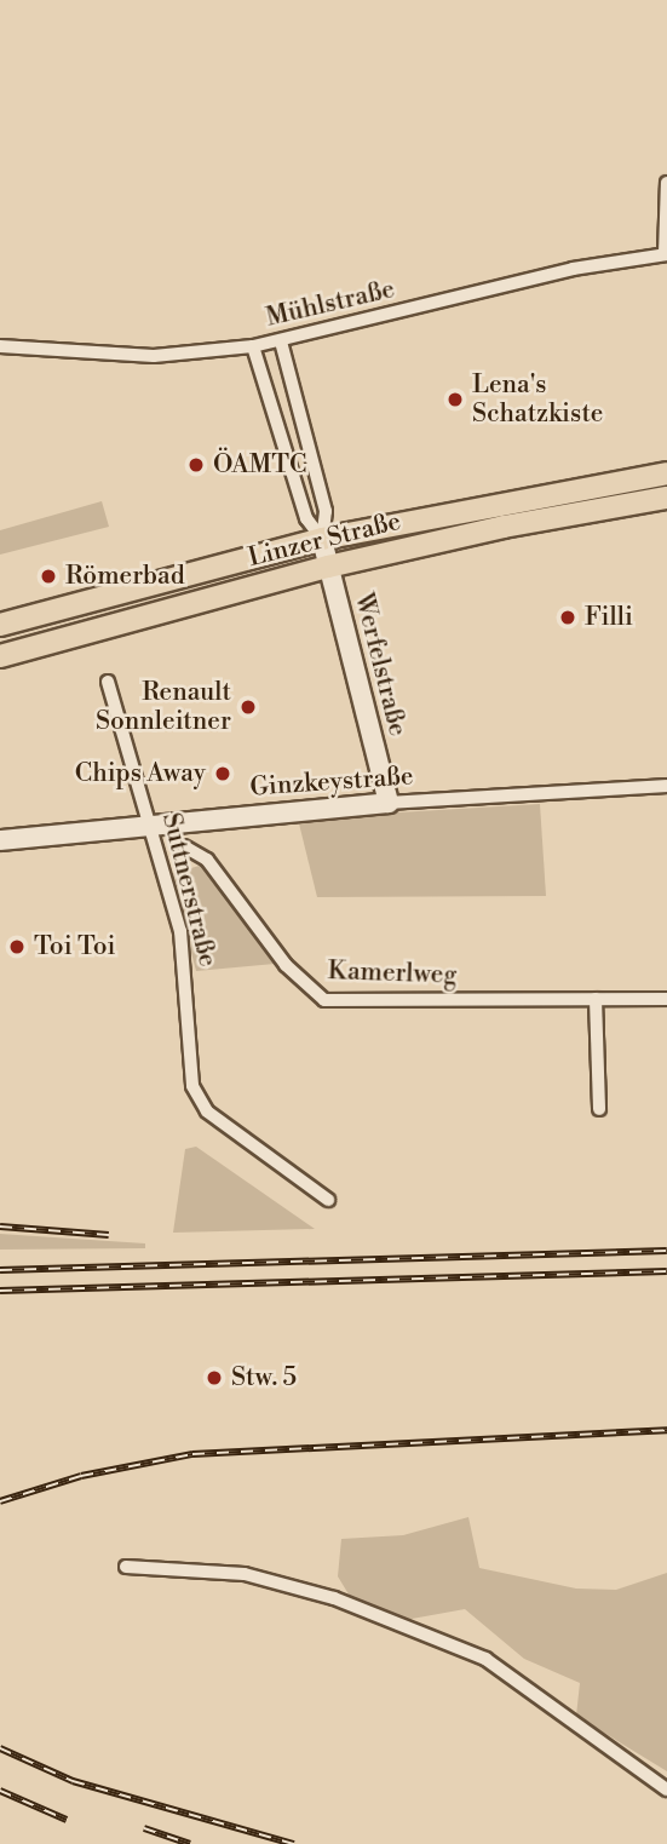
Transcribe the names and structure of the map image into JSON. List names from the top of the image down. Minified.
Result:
{"streets":{"main road":["Linzer Straße"],"street":["Mühlstraße","Werfelstraße","Ginzkeystraße","Suttnerstraße","Kamerlweg"]},"crossings":[["Mühlstraße","Werfelstraße"],["Linzer Straße","Werfelstraße"],["Werfelstraße","Ginzkeystraße"],["Ginzkeystraße","Suttnerstraße"]],"places":["Lena's Schatzkiste","ÖAMTC","Römerbad","Filli","Renault Sonnleitner","Chips Away","Toi Toi","Stw. 5"]}
